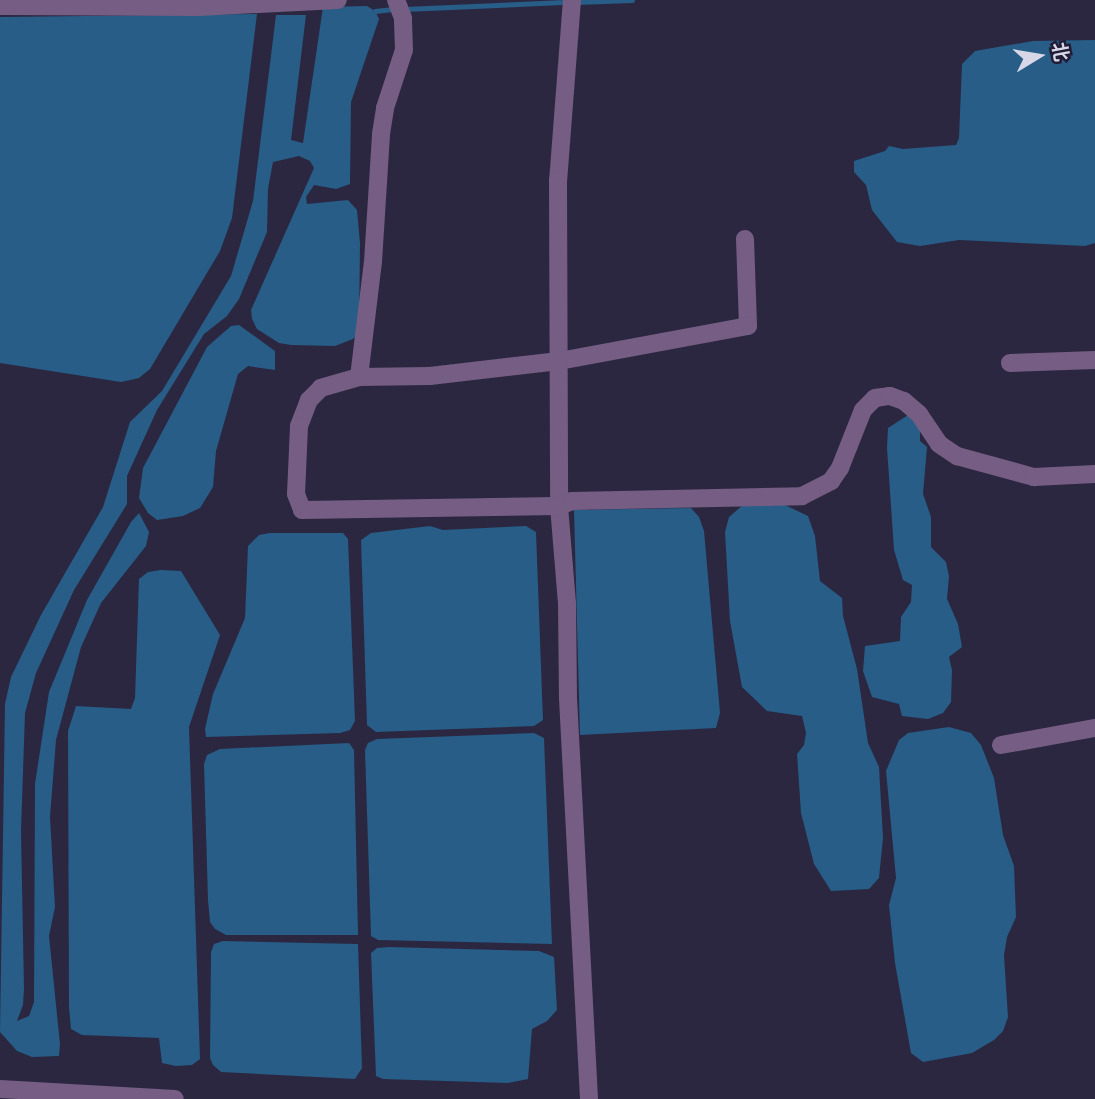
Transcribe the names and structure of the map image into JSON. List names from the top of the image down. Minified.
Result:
{"north":"right"}
